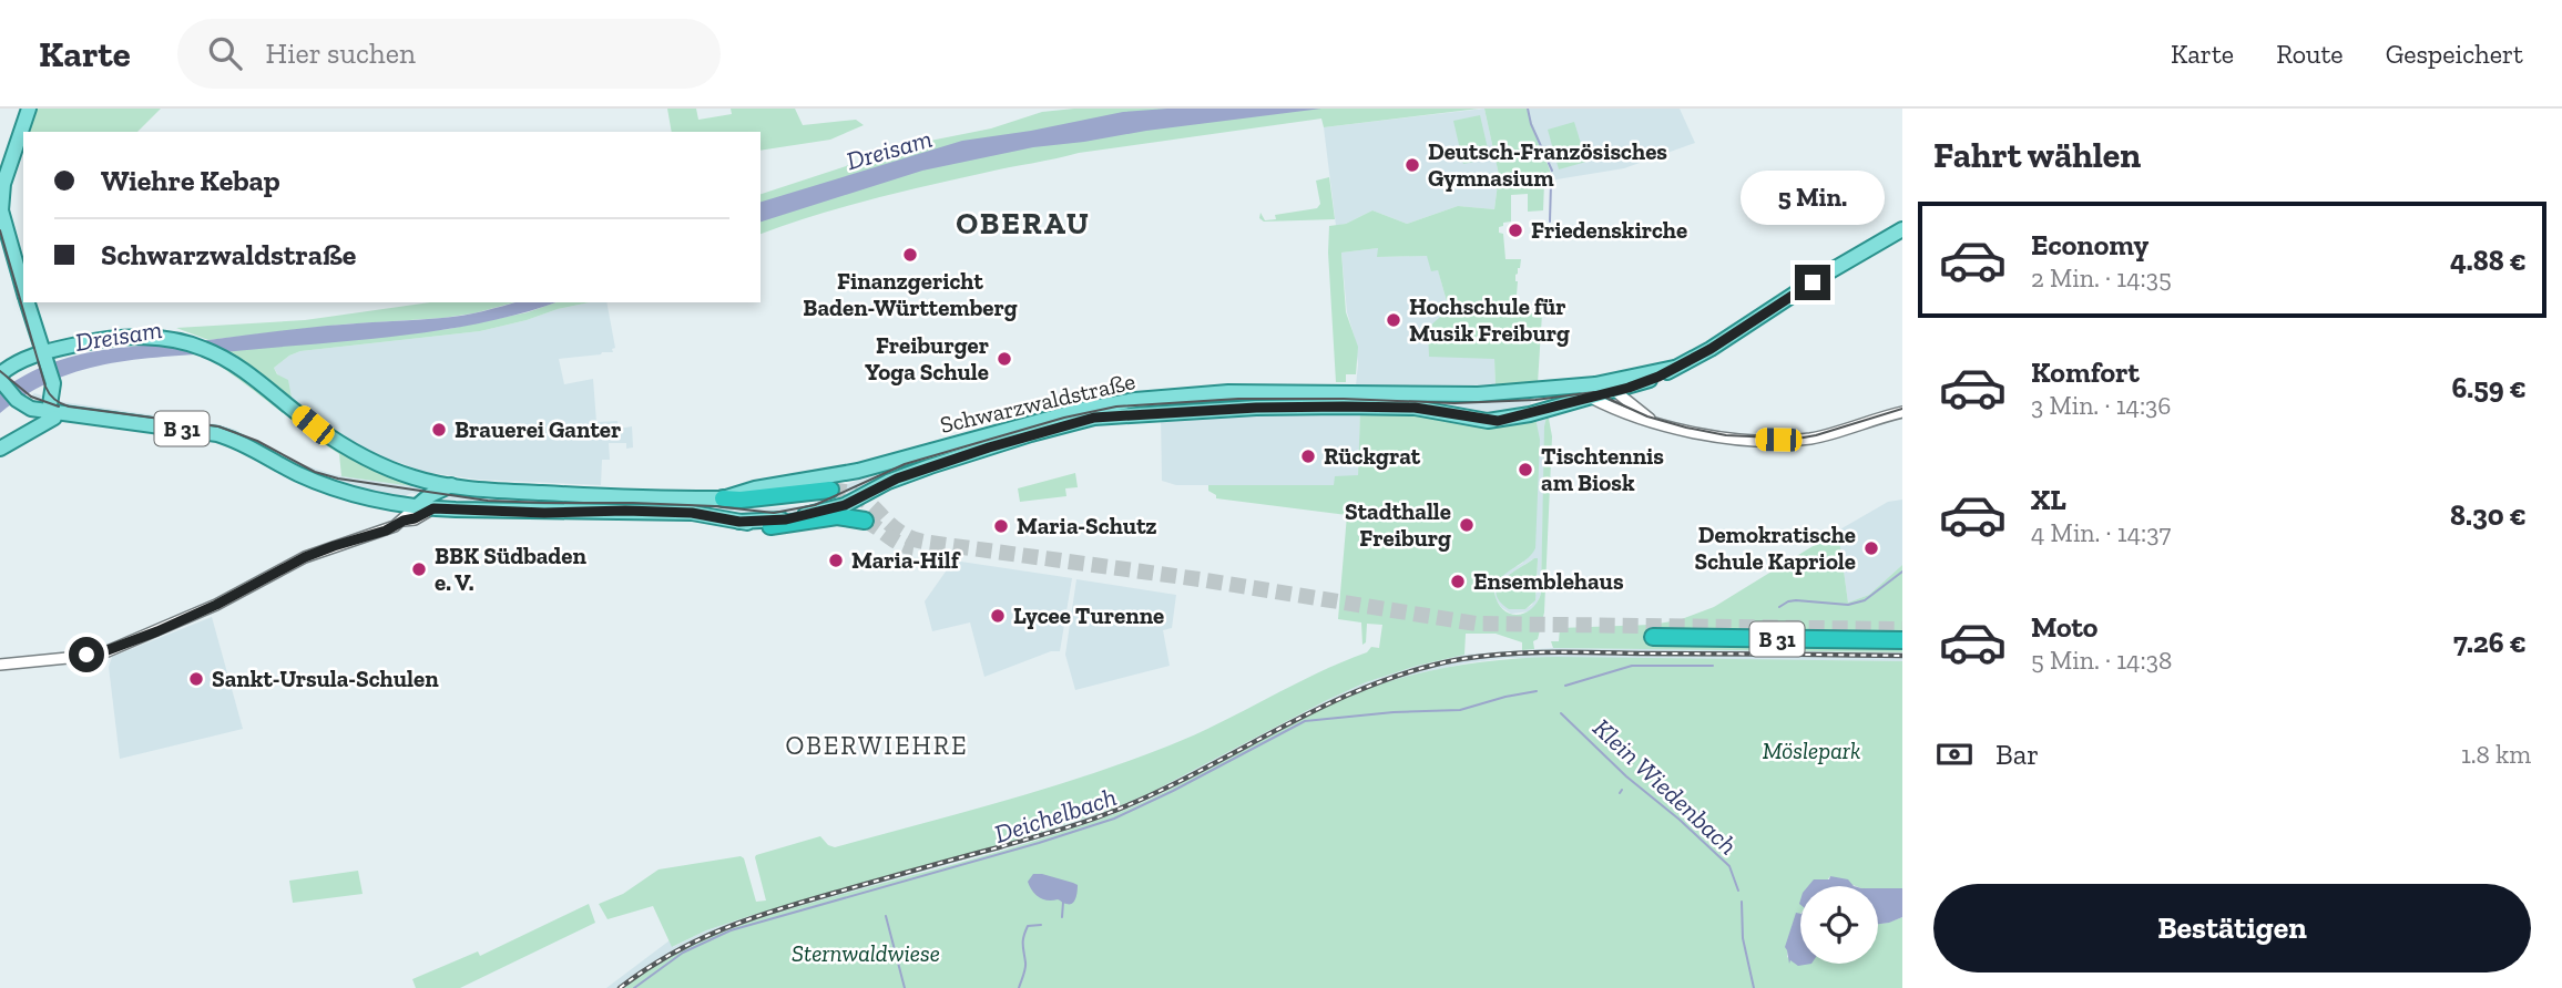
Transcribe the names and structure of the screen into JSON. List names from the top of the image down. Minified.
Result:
{"streets":{"highway":["B 31"],"main road":["Schwarzwaldstraße"]},"districts":["OBERAU","OBERWIEHRE"],"water":["Dreisam","Klein Wiedenbach","Deichelbach"],"parks":["Möslepark","Sternwaldwiese"],"places":["Deutsch-Französisches Gymnasium","Friedenskirche","Finanzgericht Baden-Württemberg","Hochschule für Musik Freiburg","Freiburger Yoga Schule","Brauerei Ganter","Rückgrat","Tischtennis am Biosk","Stadthalle Freiburg","Maria-Schutz","Demokratische Schule Kapriole","Maria-Hilf","BBK Südbaden e. V.","Ensemblehaus","Lycee Turenne","Sankt-Ursula-Schulen"],"page":{"header":"Karte","search":"Hier suchen","nav":["Karte","Route","Gespeichert"],"heading":"Fahrt wählen","banner":["Wiehre Kebap","Schwarzwaldstraße"],"bubble":"5 Min.","list":[{"name":"Economy","note":"2 Min. · 14:35","value":"4.88 €"},{"name":"Komfort","note":"3 Min. · 14:36","value":"6.59 €"},{"name":"XL","note":"4 Min. · 14:37","value":"8.30 €"},{"name":"Moto","note":"5 Min. · 14:38","value":"7.26 €"}],"pay":["Bar","1.8 km"],"buttons":"Bestätigen"}}
